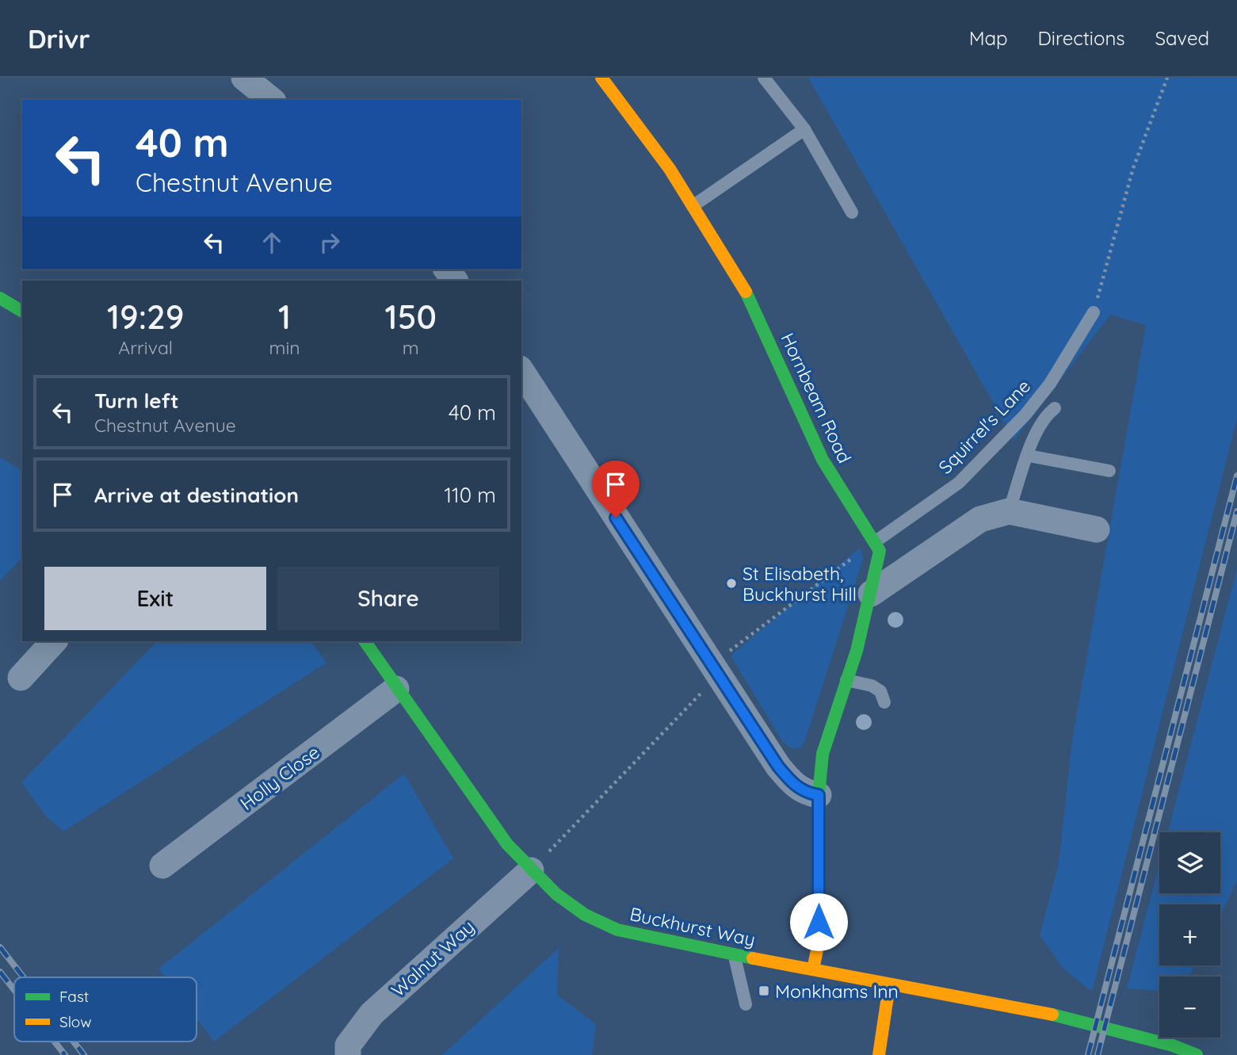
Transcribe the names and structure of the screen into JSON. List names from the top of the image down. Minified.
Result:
{"streets":{"street":["Hornbeam Road","Holly Close","Buckhurst Way","Walnut Way"],"lane":["Squirrel's Lane"]},"crossings":[["Hornbeam Road","Squirrel's Lane"],["Holly Close","Buckhurst Way"],["Buckhurst Way","Walnut Way"]],"places":{"other":["St Elisabeth, Buckhurst Hill"],"transit":["Monkhams Inn"]},"legend":["Fast","Slow"],"page":{"header":"Drivr","nav":["Map","Directions","Saved"],"turn":["40 m","Chestnut Avenue"],"eta":["19:29","Arrival","1","min","150","m"],"list":[{"name":"Turn left","note":"Chestnut Avenue","value":"40 m"},{"name":"Arrive at destination","value":"110 m"}],"buttons":["Exit","Share"],"map_buttons":["+","−"]}}
